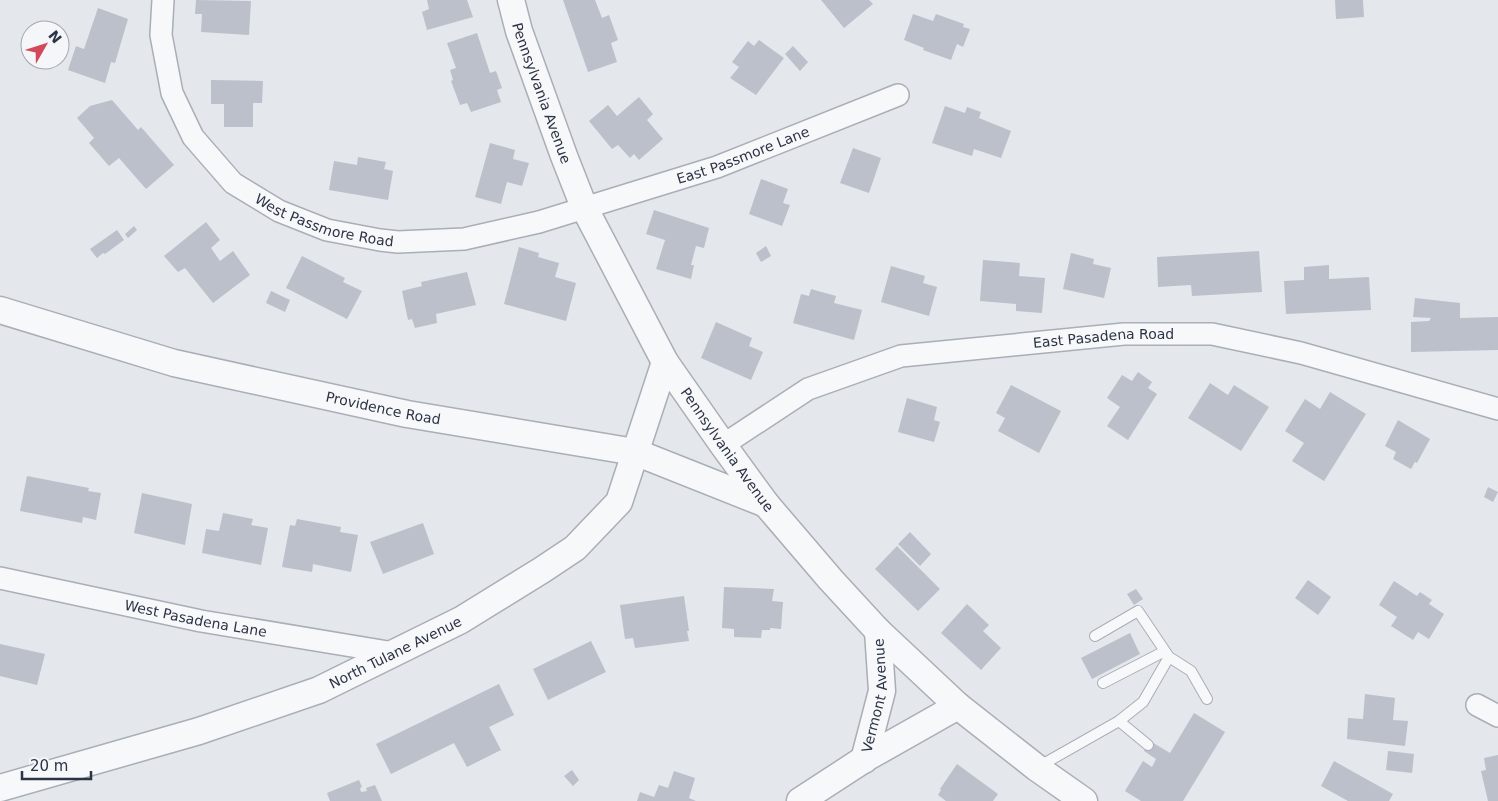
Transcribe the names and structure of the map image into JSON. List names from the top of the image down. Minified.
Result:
{"streets":{"street":["Pennsylvania Avenue","East Passmore Lane","West Passmore Road","East Pasadena Road","Providence Road","West Pasadena Lane","North Tulane Avenue","Vermont Avenue"]},"crossings":[["Pennsylvania Avenue","East Passmore Lane"],["Pennsylvania Avenue","West Passmore Road"],["Pennsylvania Avenue","East Pasadena Road"],["Pennsylvania Avenue","Providence Road"],["Pennsylvania Avenue","North Tulane Avenue"],["Pennsylvania Avenue","Vermont Avenue"],["East Passmore Lane","West Passmore Road"],["Providence Road","North Tulane Avenue"],["West Pasadena Lane","North Tulane Avenue"]],"scale_bar":"20 m","north":"top right"}
